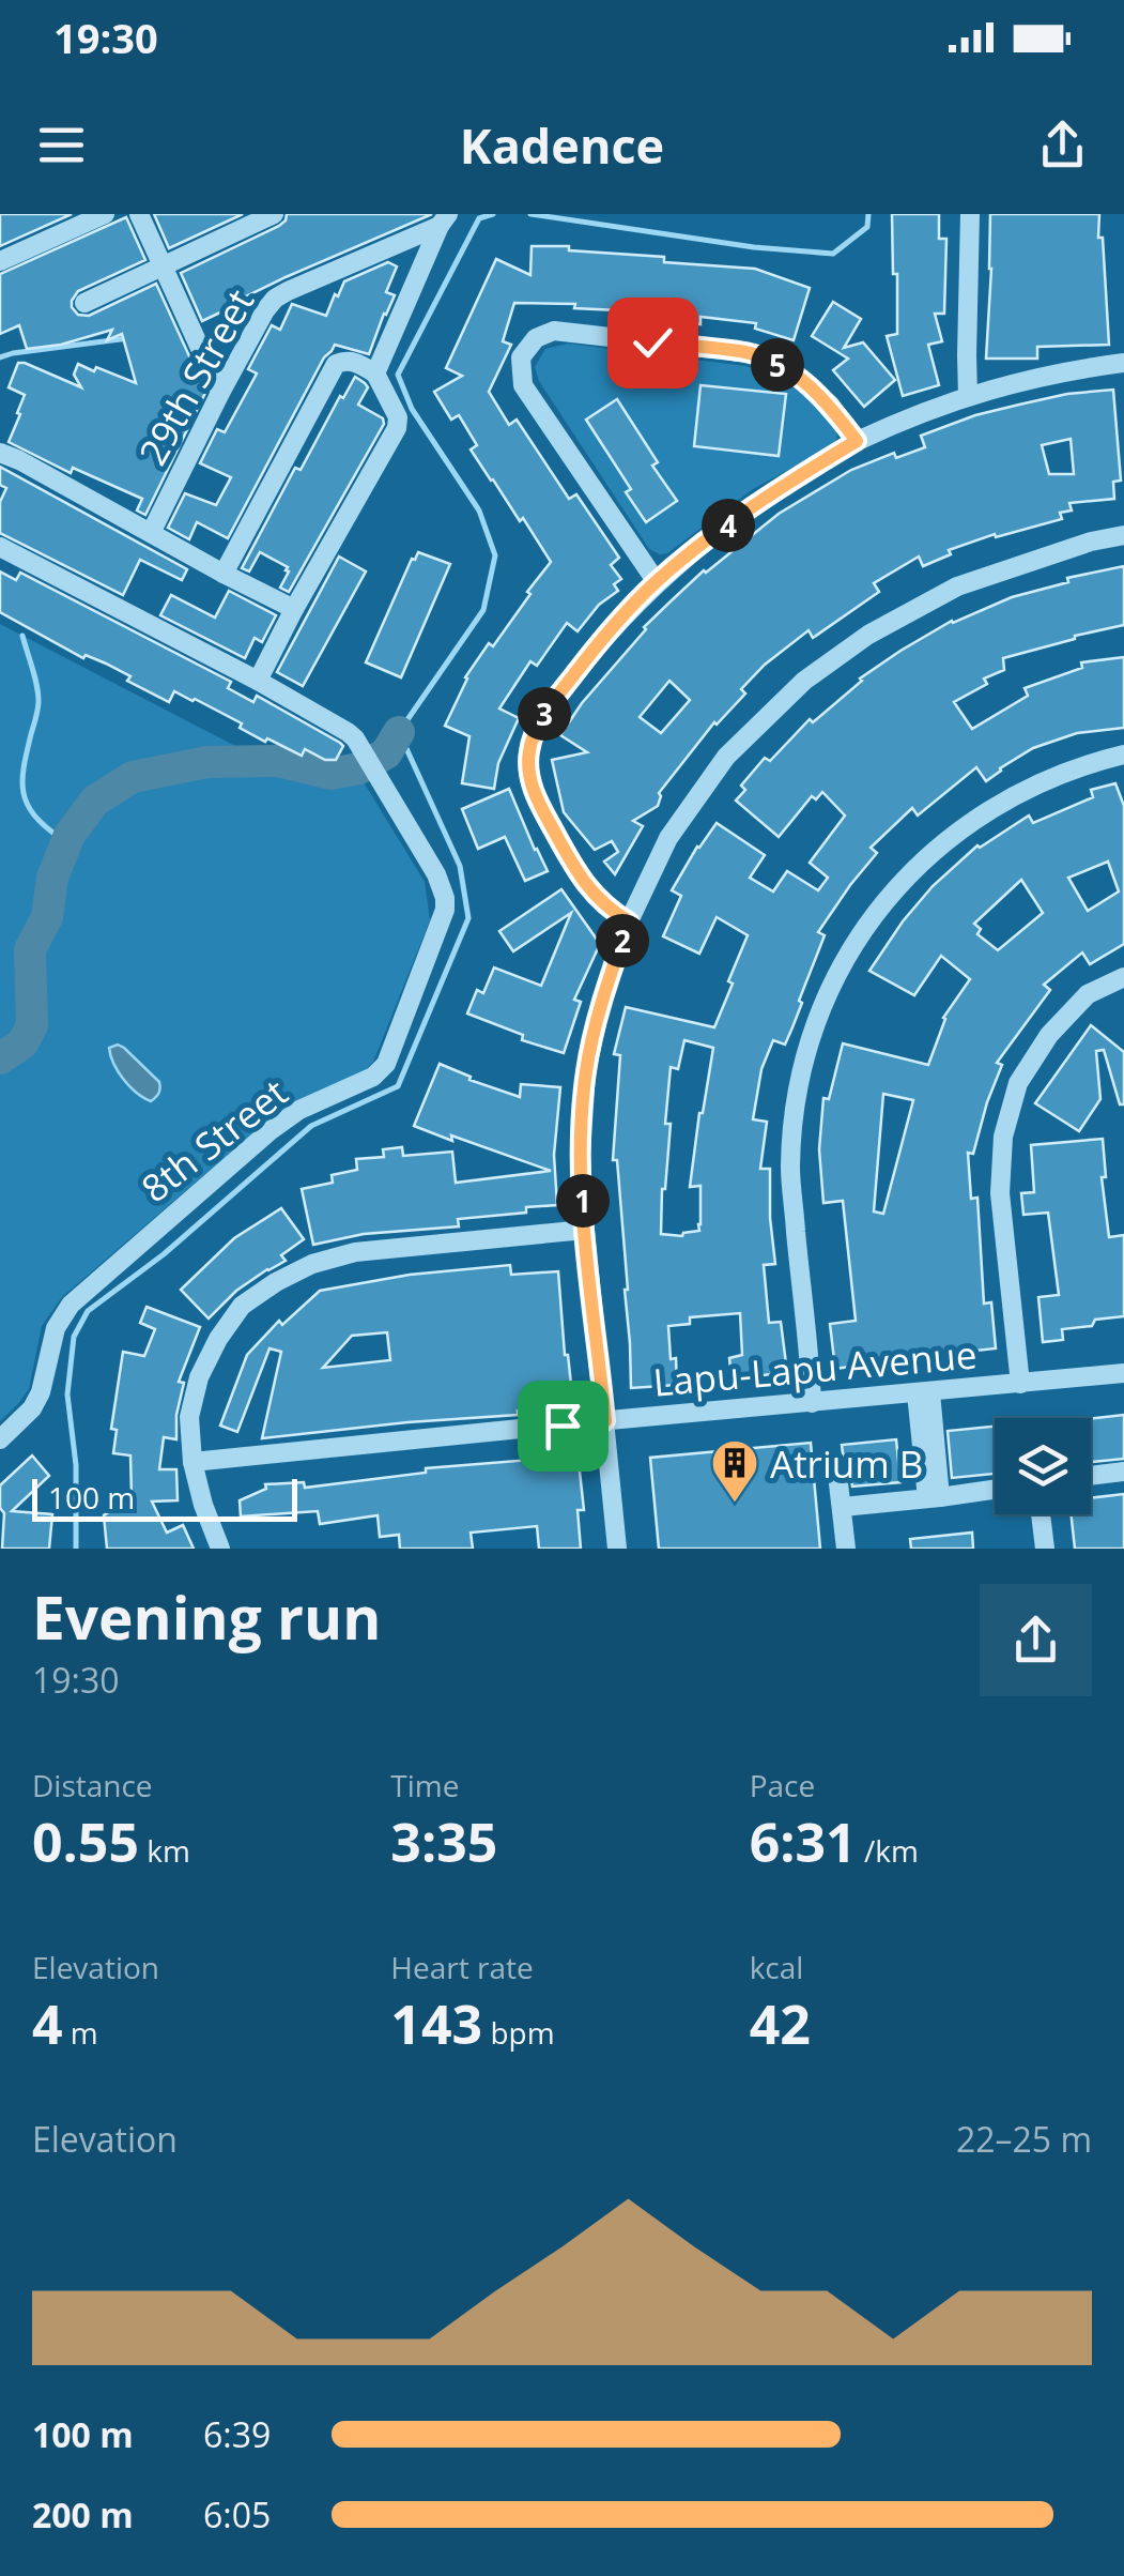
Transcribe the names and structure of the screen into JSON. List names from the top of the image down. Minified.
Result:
{"streets":{"street":["29th Street","8th Street","Lapu-Lapu Avenue"]},"places":{"building":["Atrium B"]},"scale_bar":"100 m","page":{"status":"19:30","header":"Kadence","pins":["5","4","3","2","1"],"scale":"100 m","heading":["Evening run","19:30"],"stats":[["Distance","0.55 km"],["Time","3:35"],["Pace","6:31 /km"],["Elevation","4 m"],["Heart rate","143 bpm"],["kcal","42"]],"chart":["Elevation","22–25 m"],"list":[{"name":"100 m","note":"6:39"},{"name":"200 m","note":"6:05"}]}}
